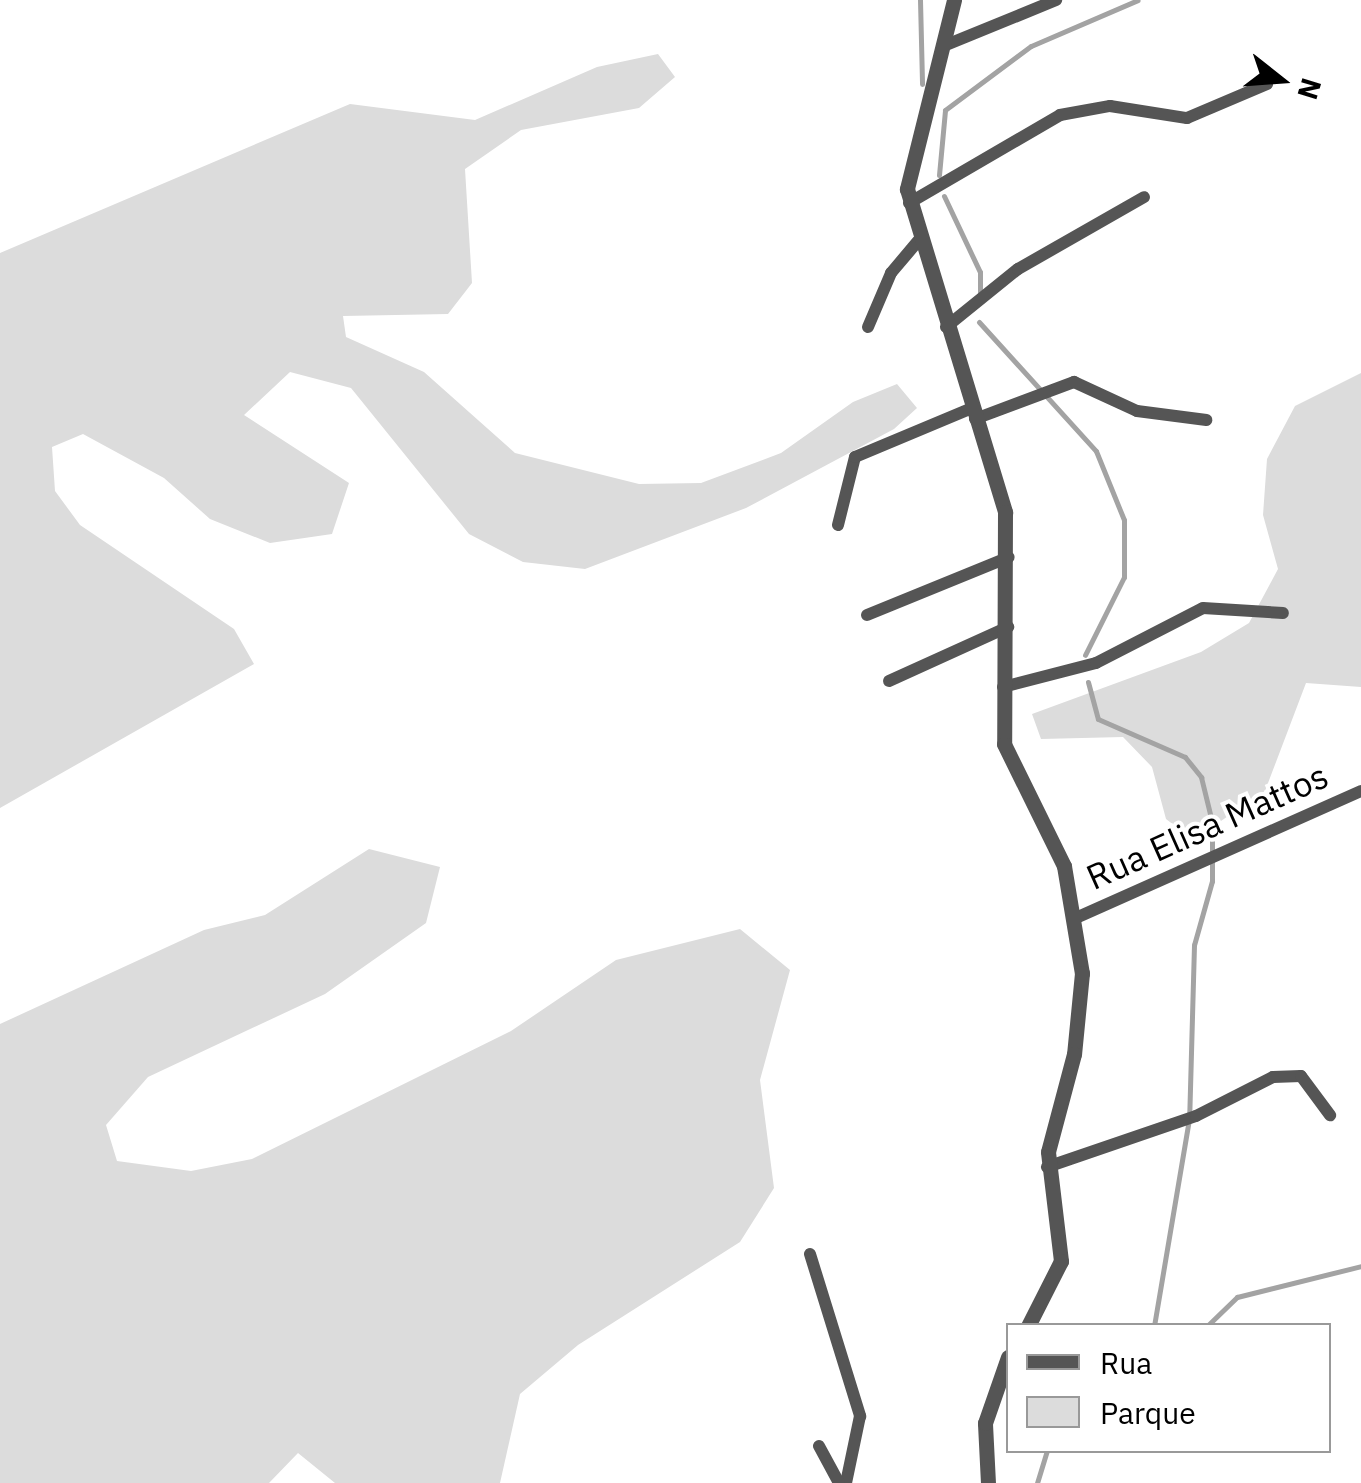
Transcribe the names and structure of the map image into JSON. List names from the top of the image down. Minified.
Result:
{"streets":{"street":["Rua Elisa Mattos"]},"legend":["Rua","Parque"],"north":"right"}
